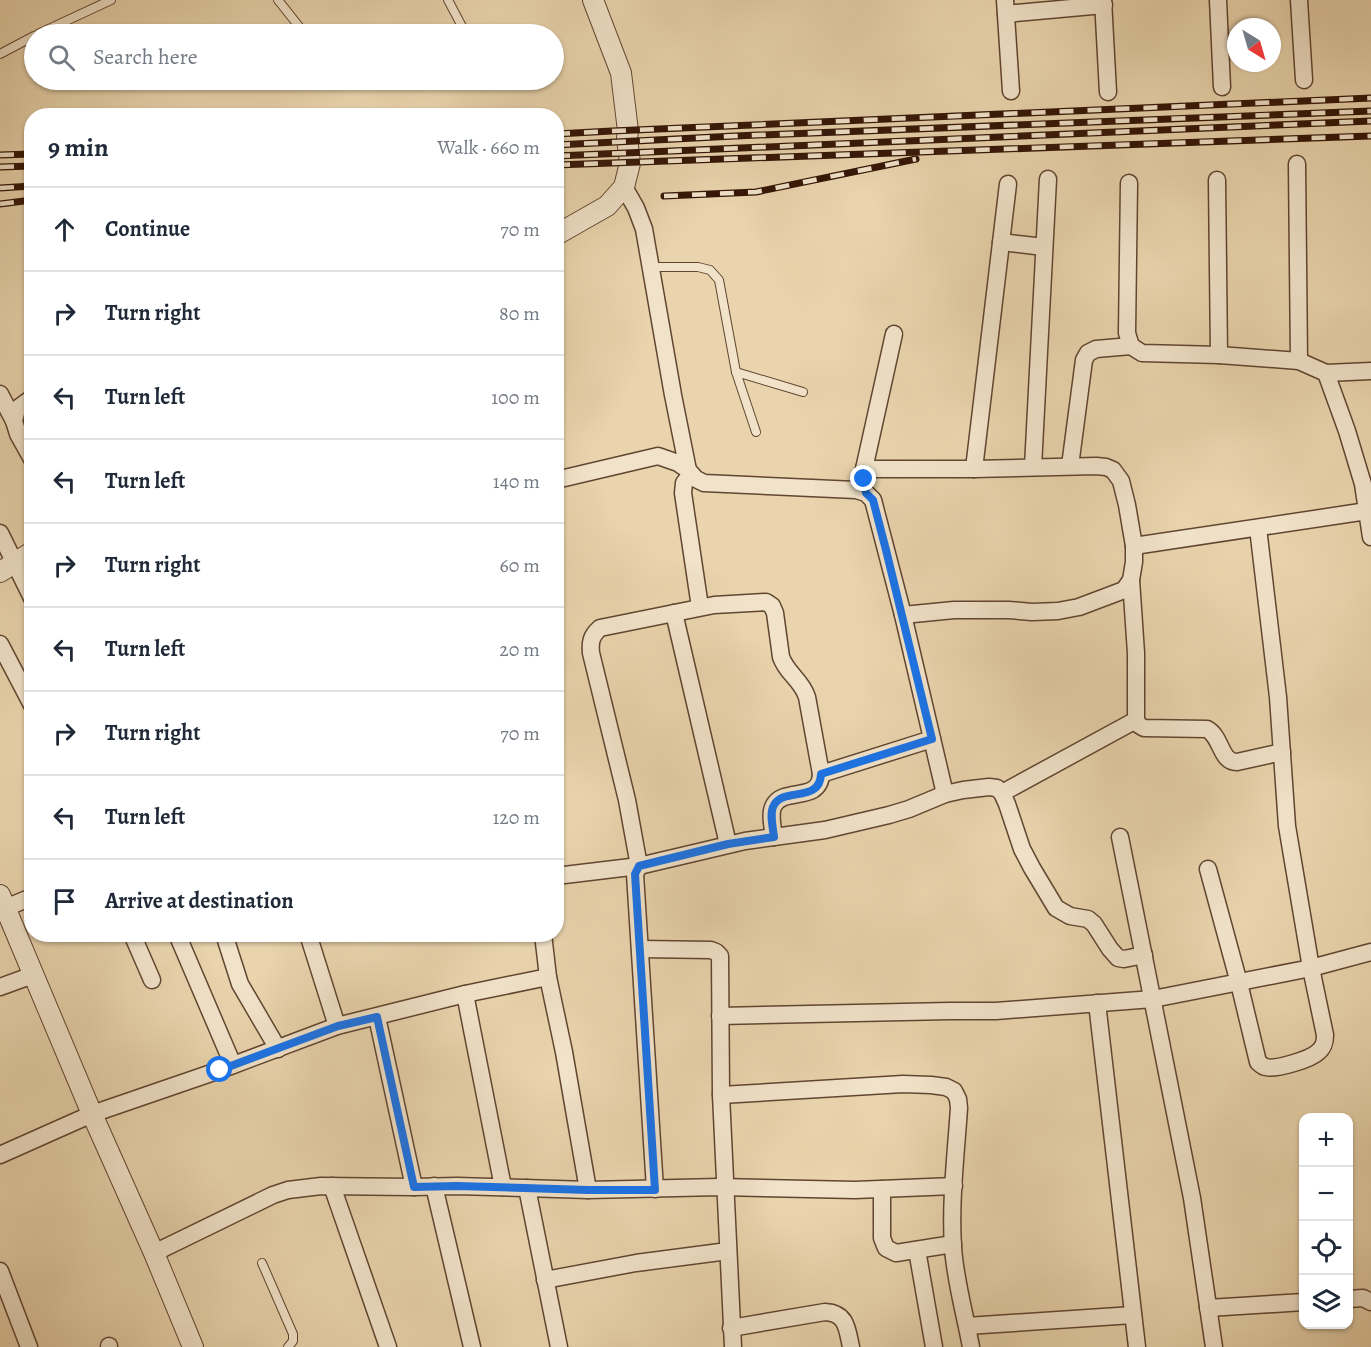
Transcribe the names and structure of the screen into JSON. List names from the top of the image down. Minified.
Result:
{"north":"bottom right","page":{"search":"Search here","heading":["9 min","Walk · 660 m"],"list":[["Continue","70 m"],["Turn right","80 m"],["Turn left","100 m"],["Turn left","140 m"],["Turn right","60 m"],["Turn left","20 m"],["Turn right","70 m"],["Turn left","120 m"],"Arrive at destination"],"map_buttons":["+","−"]}}
